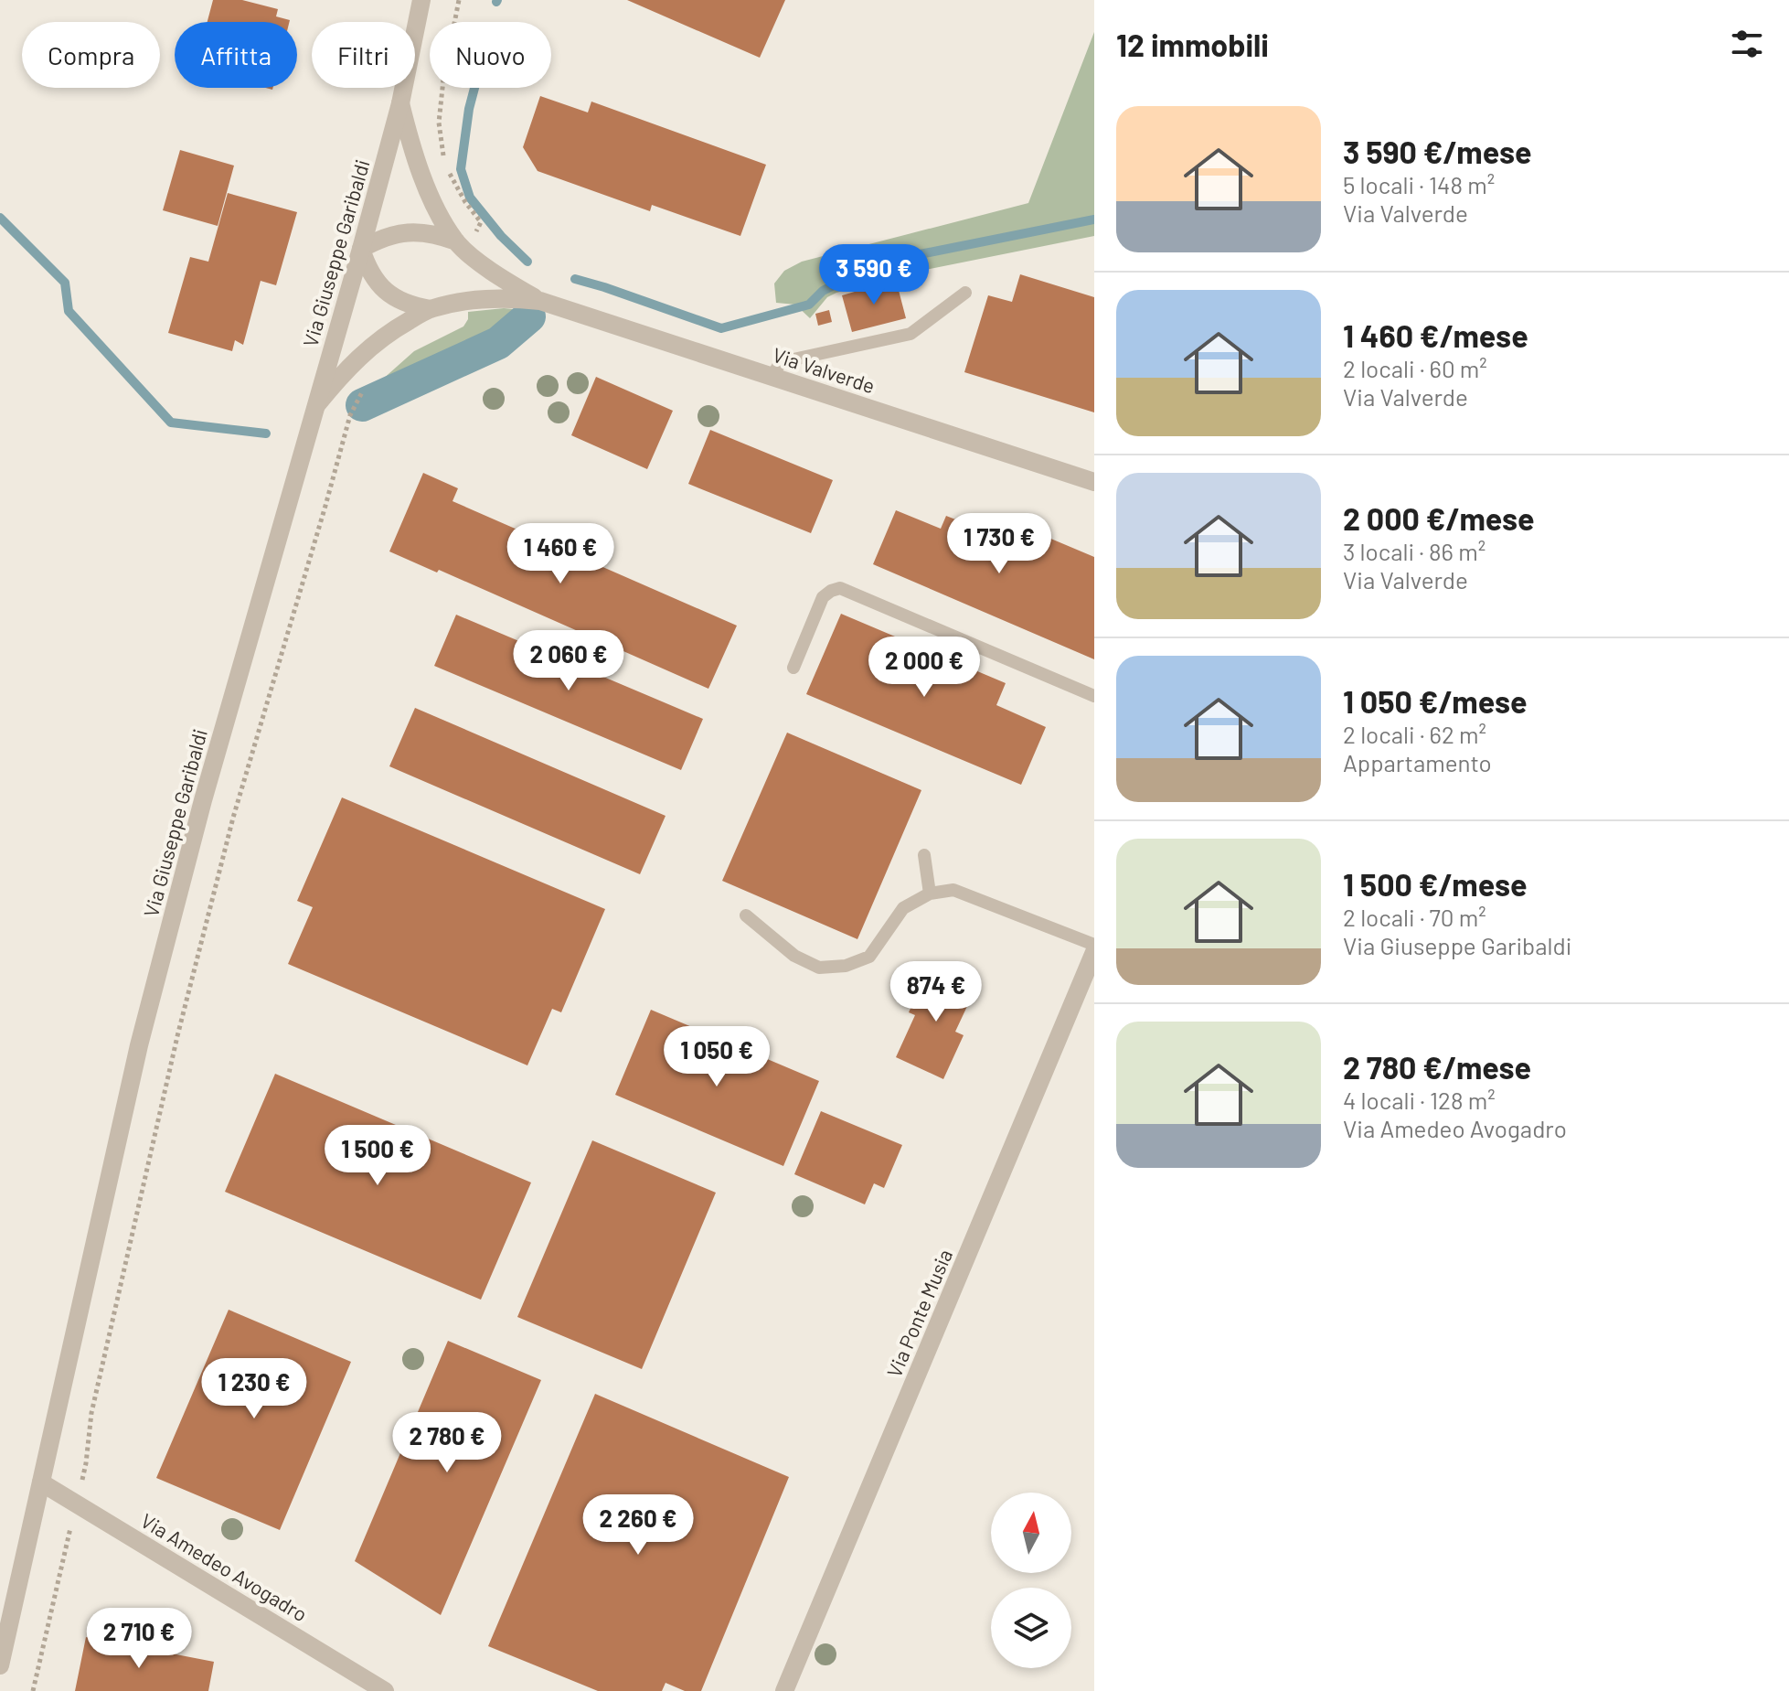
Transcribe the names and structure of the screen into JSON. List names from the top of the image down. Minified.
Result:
{"streets":{"street":["Via Giuseppe Garibaldi","Via Valverde","Via Ponte Musia","Via Amedeo Avogadro"]},"crossings":[["Via Giuseppe Garibaldi","Via Valverde"],["Via Giuseppe Garibaldi","Via Amedeo Avogadro"]],"north":"top","page":{"heading":"12 immobili","chip":["Compra","Affitta","Filtri","Nuovo"],"list":[{"name":"3 590 €/mese","note":"5 locali · 148 m² · Via Valverde"},{"name":"1 460 €/mese","note":"2 locali · 60 m² · Via Valverde"},{"name":"2 000 €/mese","note":"3 locali · 86 m² · Via Valverde"},{"name":"1 050 €/mese","note":"2 locali · 62 m² · Appartamento"},{"name":"1 500 €/mese","note":"2 locali · 70 m² · Via Giuseppe Garibaldi"},{"name":"2 780 €/mese","note":"4 locali · 128 m² · Via Amedeo Avogadro"}],"price":["3 590 €","1 730 €","1 460 €","2 060 €","2 000 €","874 €","1 050 €","1 500 €","1 230 €","2 780 €","2 260 €","2 710 €"]}}
